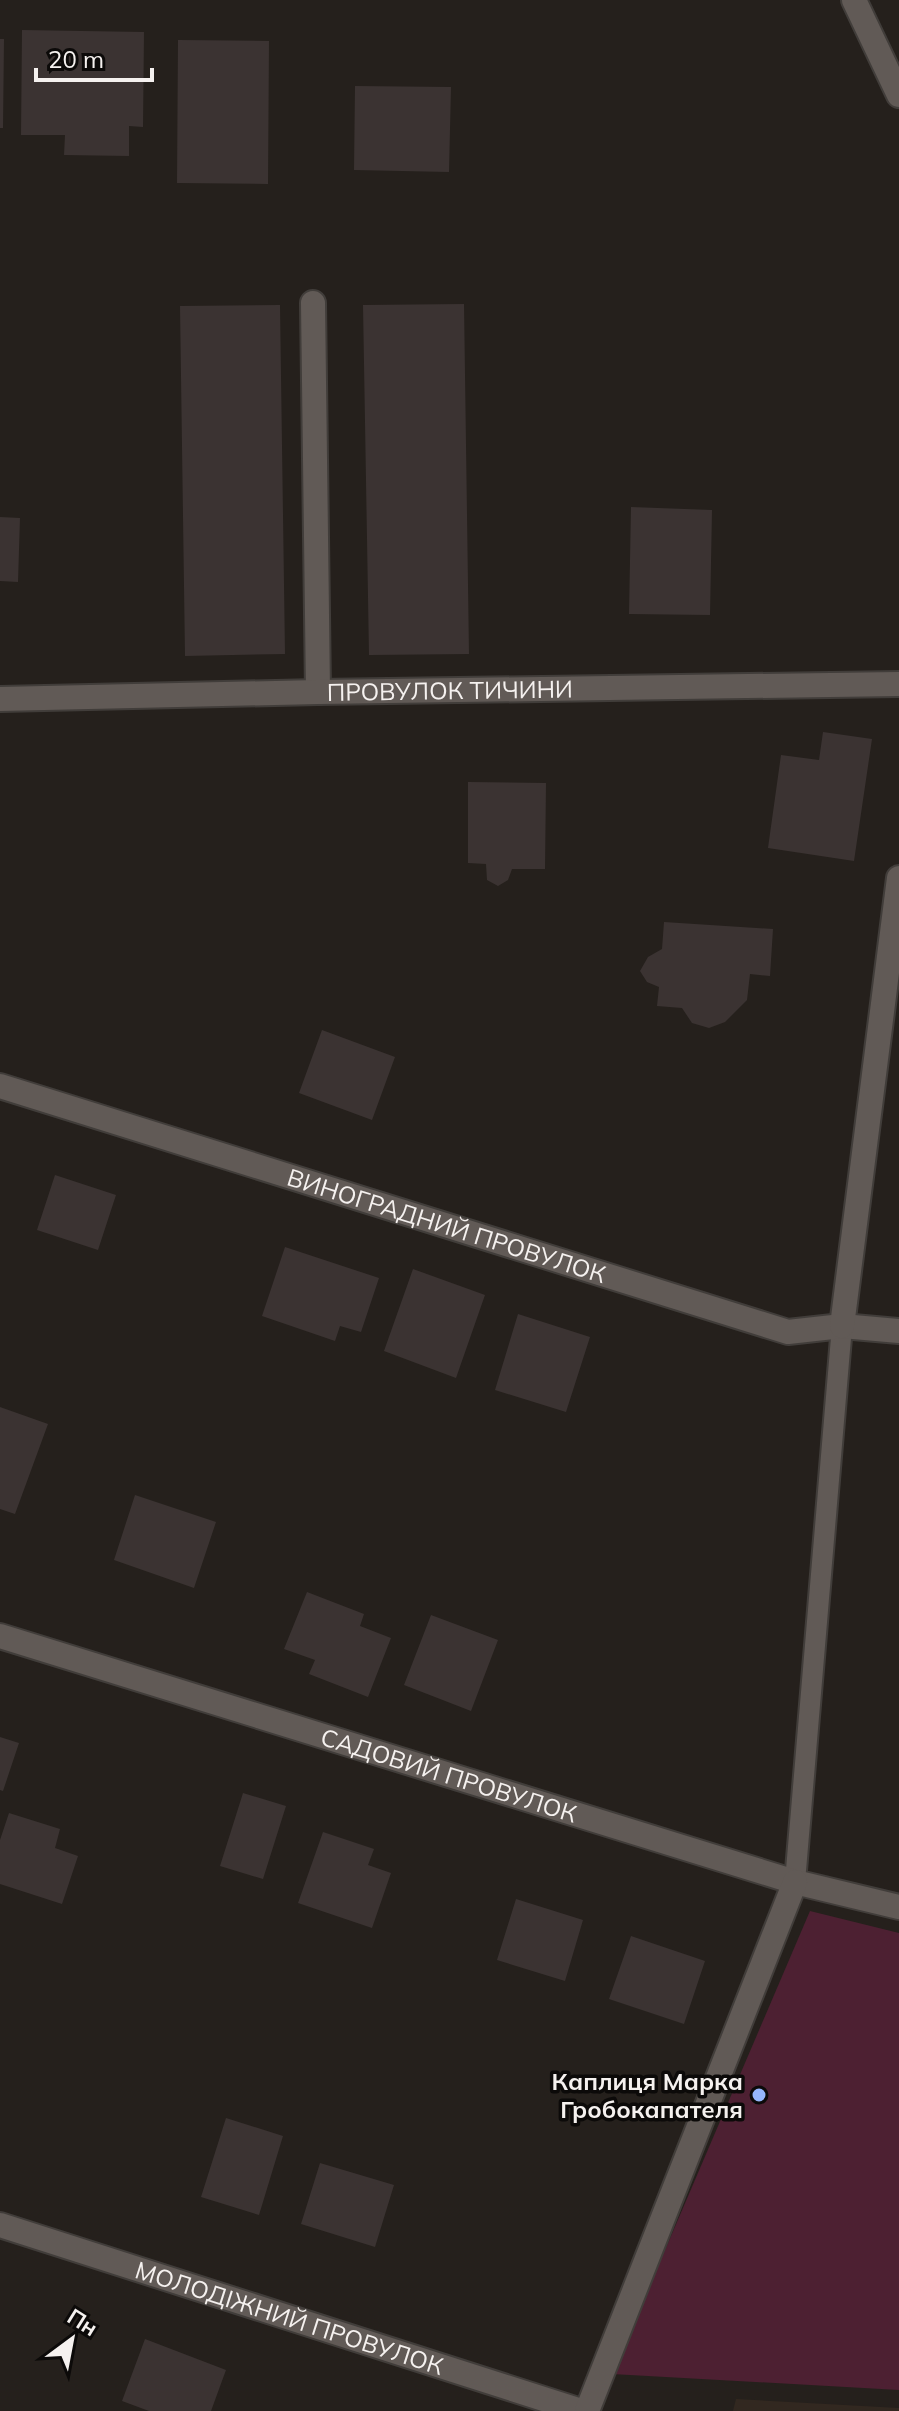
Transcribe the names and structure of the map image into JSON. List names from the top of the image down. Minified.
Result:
{"streets":{"street":["ПРОВУЛОК ТИЧИНИ","ВИНОГРАДНИЙ ПРОВУЛОК","САДОВИЙ ПРОВУЛОК","МОЛОДІЖНИЙ ПРОВУЛОК"]},"places":["Каплиця Марка Гробокапателя"],"scale_bar":"20 m","north":"top right"}
